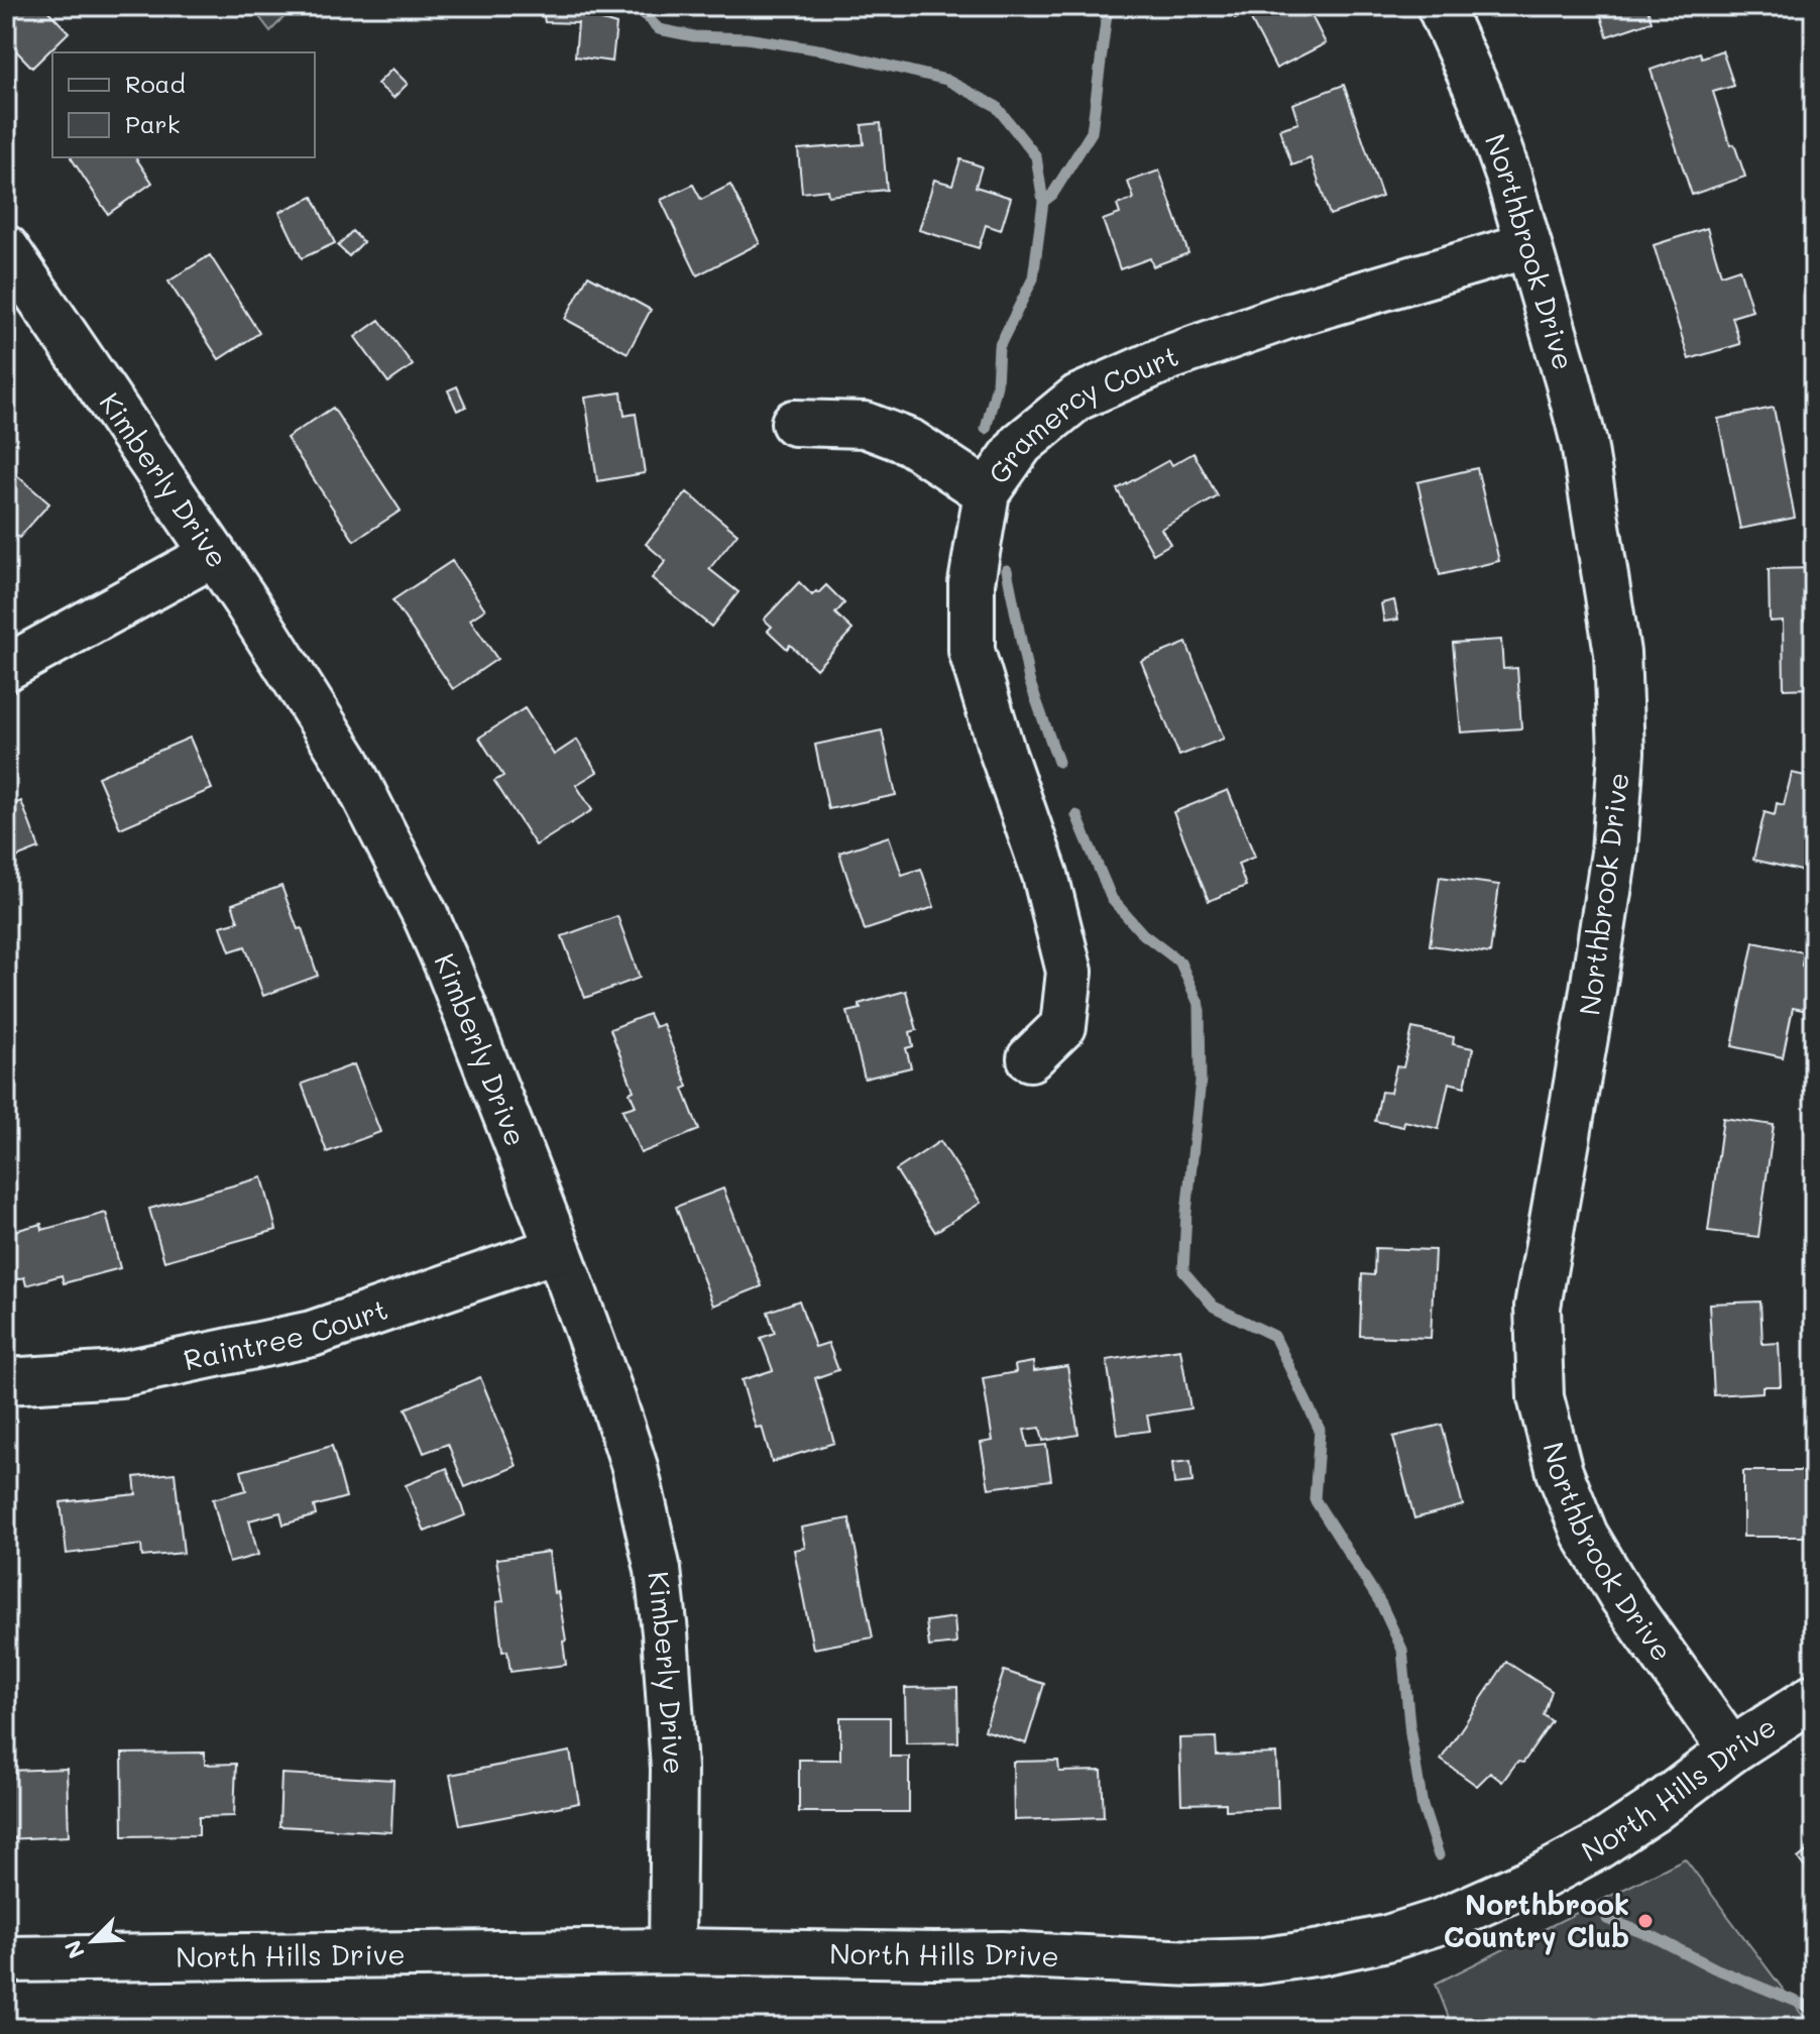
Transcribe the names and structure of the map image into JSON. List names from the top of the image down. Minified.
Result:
{"streets":{"street":["Northbrook Drive","Gramercy Court","Kimberly Drive","Raintree Court","North Hills Drive"]},"crossings":[["Northbrook Drive","Gramercy Court"],["Northbrook Drive","North Hills Drive"],["Kimberly Drive","Raintree Court"],["Kimberly Drive","North Hills Drive"]],"places":["Northbrook Country Club"],"legend":["Road","Park"],"north":"bottom left"}
